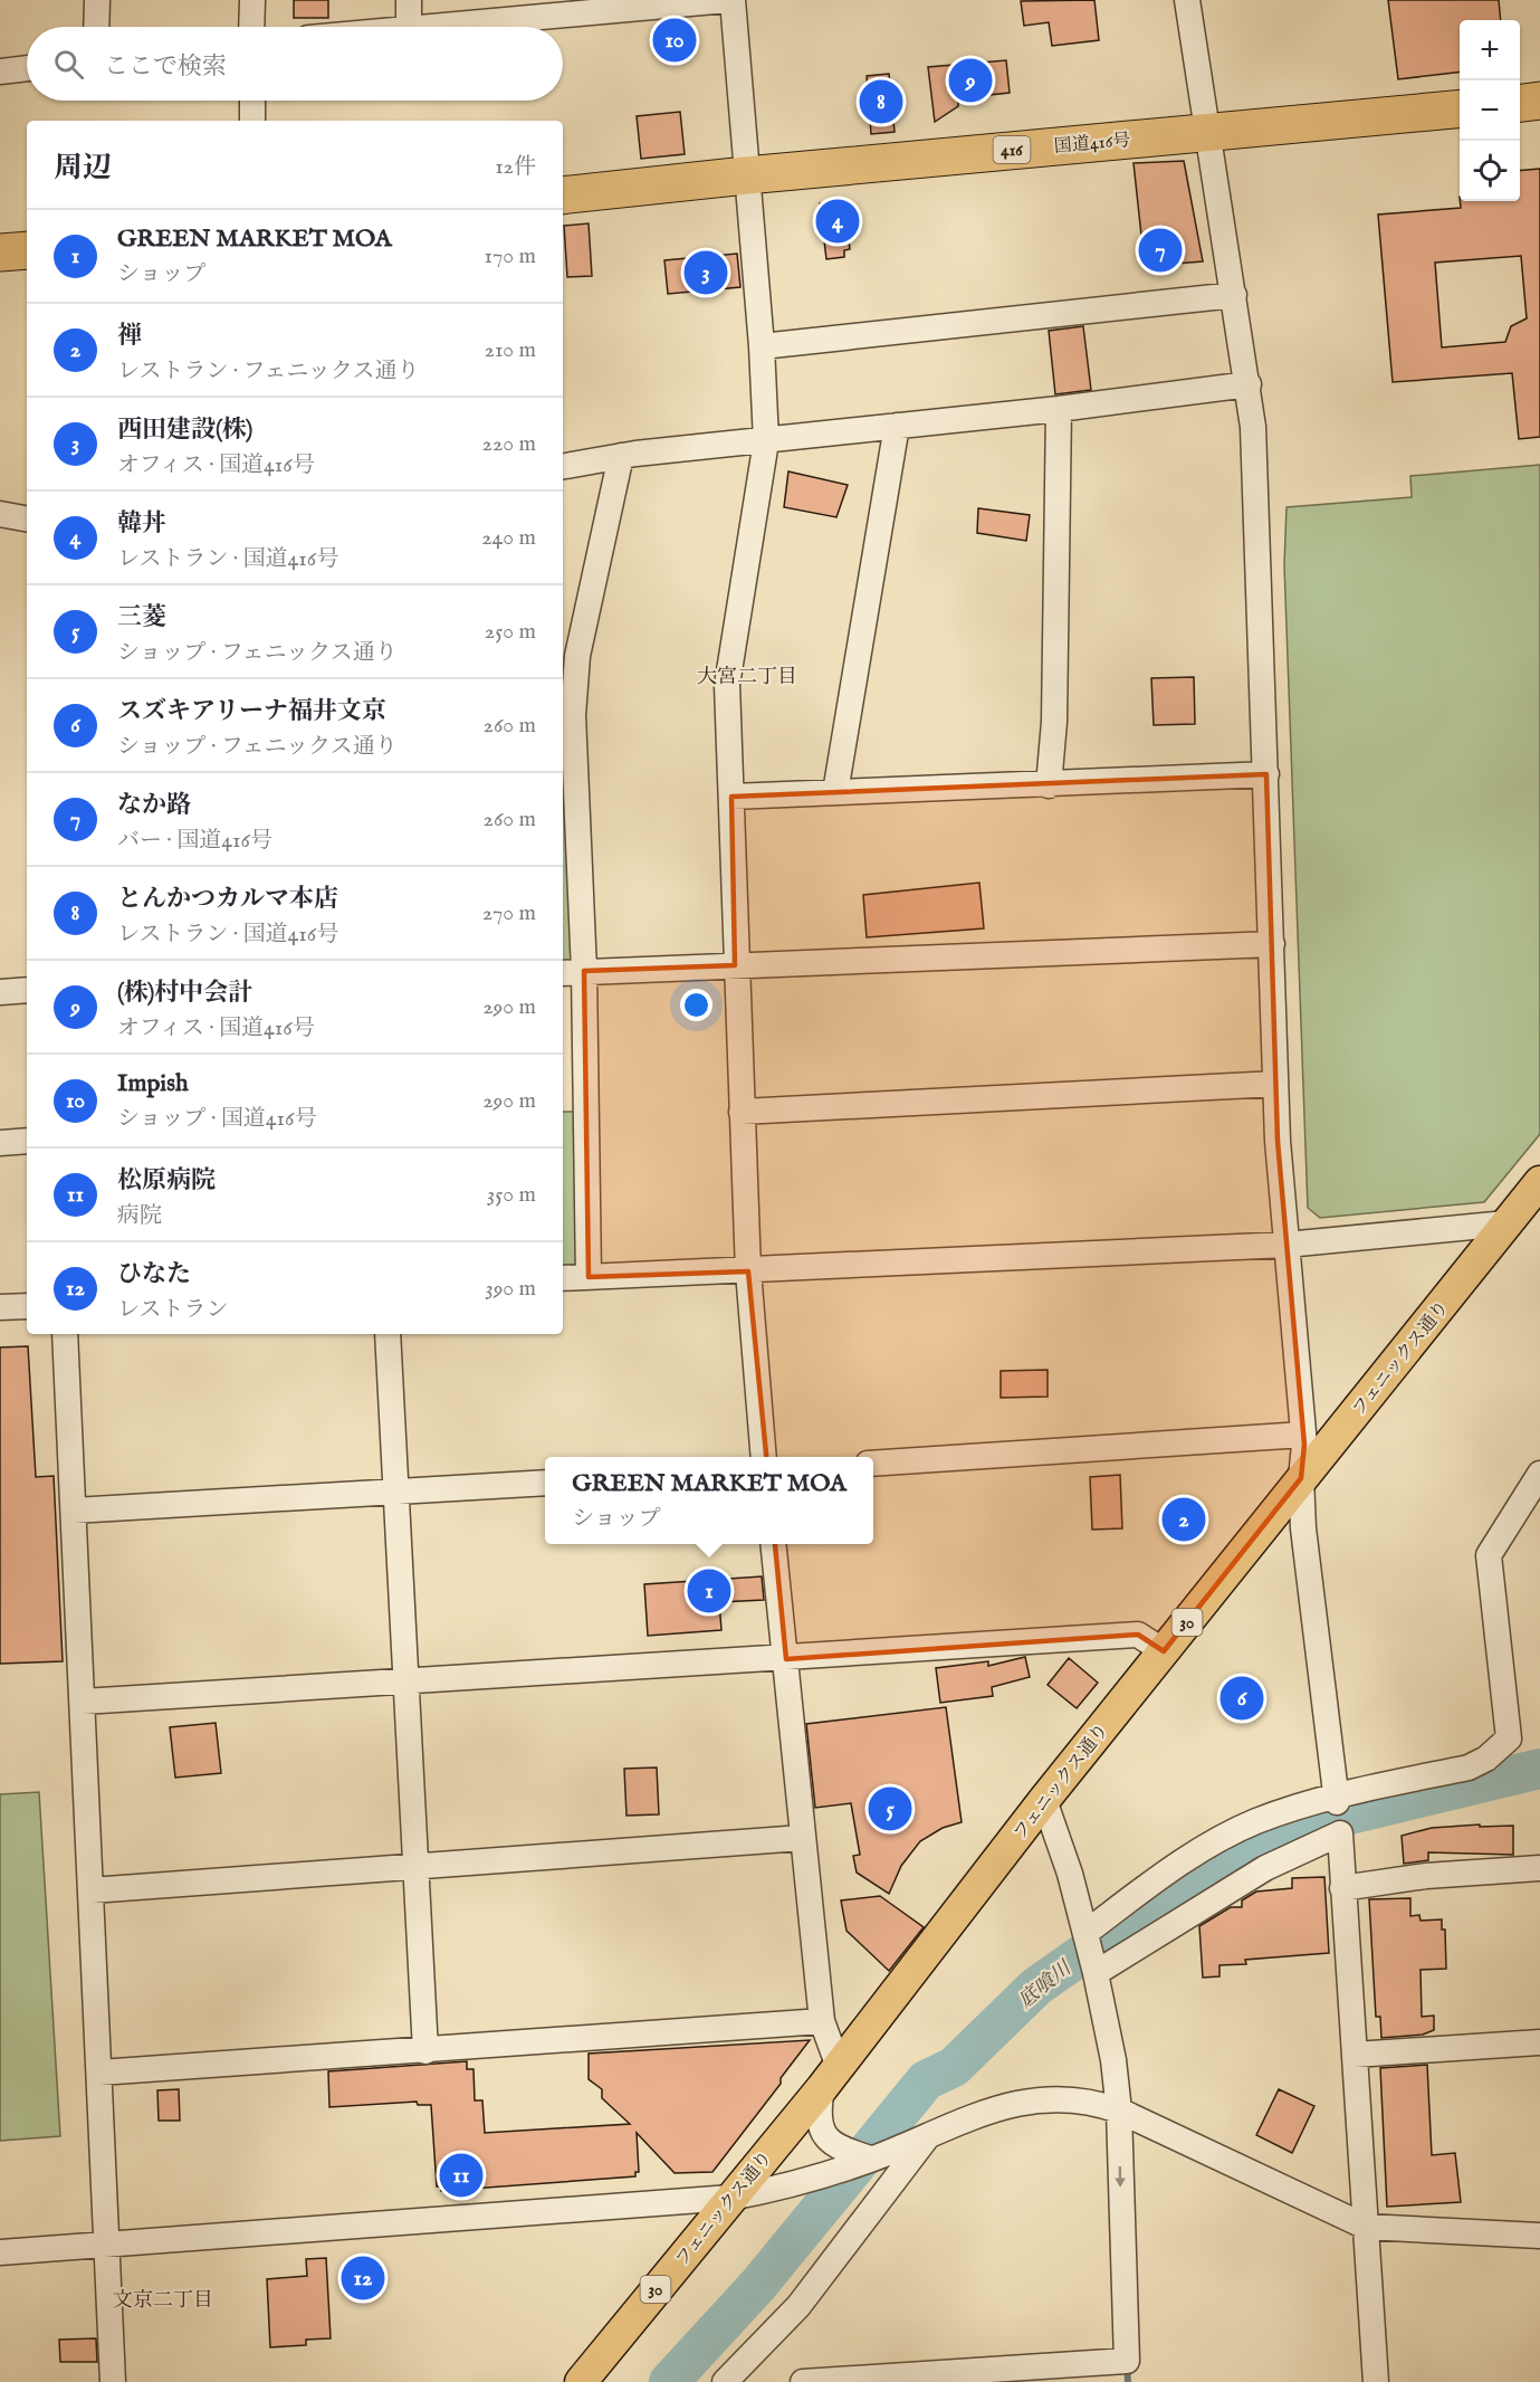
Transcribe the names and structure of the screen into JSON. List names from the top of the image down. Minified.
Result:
{"streets":{"highway":["国道416号","416"],"main road":["フェニックス通り","30"]},"districts":["大宮二丁目","文京二丁目"],"water":["底喰川"],"page":{"pins":["10","9","8","4","7","3","2","1","6","5","11","12"],"map_buttons":["+","−"],"search":"ここで検索","heading":["周辺","12件"],"list":[{"mark":"1","name":"GREEN MARKET MOA","note":"ショップ","value":"170 m"},{"mark":"2","name":"禅","note":"レストラン · フェニックス通り","value":"210 m"},{"mark":"3","name":"西田建設(株)","note":"オフィス · 国道416号","value":"220 m"},{"mark":"4","name":"韓丼","note":"レストラン · 国道416号","value":"240 m"},{"mark":"5","name":"三菱","note":"ショップ · フェニックス通り","value":"250 m"},{"mark":"6","name":"スズキアリーナ福井文京","note":"ショップ · フェニックス通り","value":"260 m"},{"mark":"7","name":"なか路","note":"バー · 国道416号","value":"260 m"},{"mark":"8","name":"とんかつカルマ本店","note":"レストラン · 国道416号","value":"270 m"},{"mark":"9","name":"(株)村中会計","note":"オフィス · 国道416号","value":"290 m"},{"mark":"10","name":"Impish","note":"ショップ · 国道416号","value":"290 m"},{"mark":"11","name":"松原病院","note":"病院","value":"350 m"},{"mark":"12","name":"ひなた","note":"レストラン","value":"390 m"}],"popup":["GREEN MARKET MOA","ショップ"]}}
